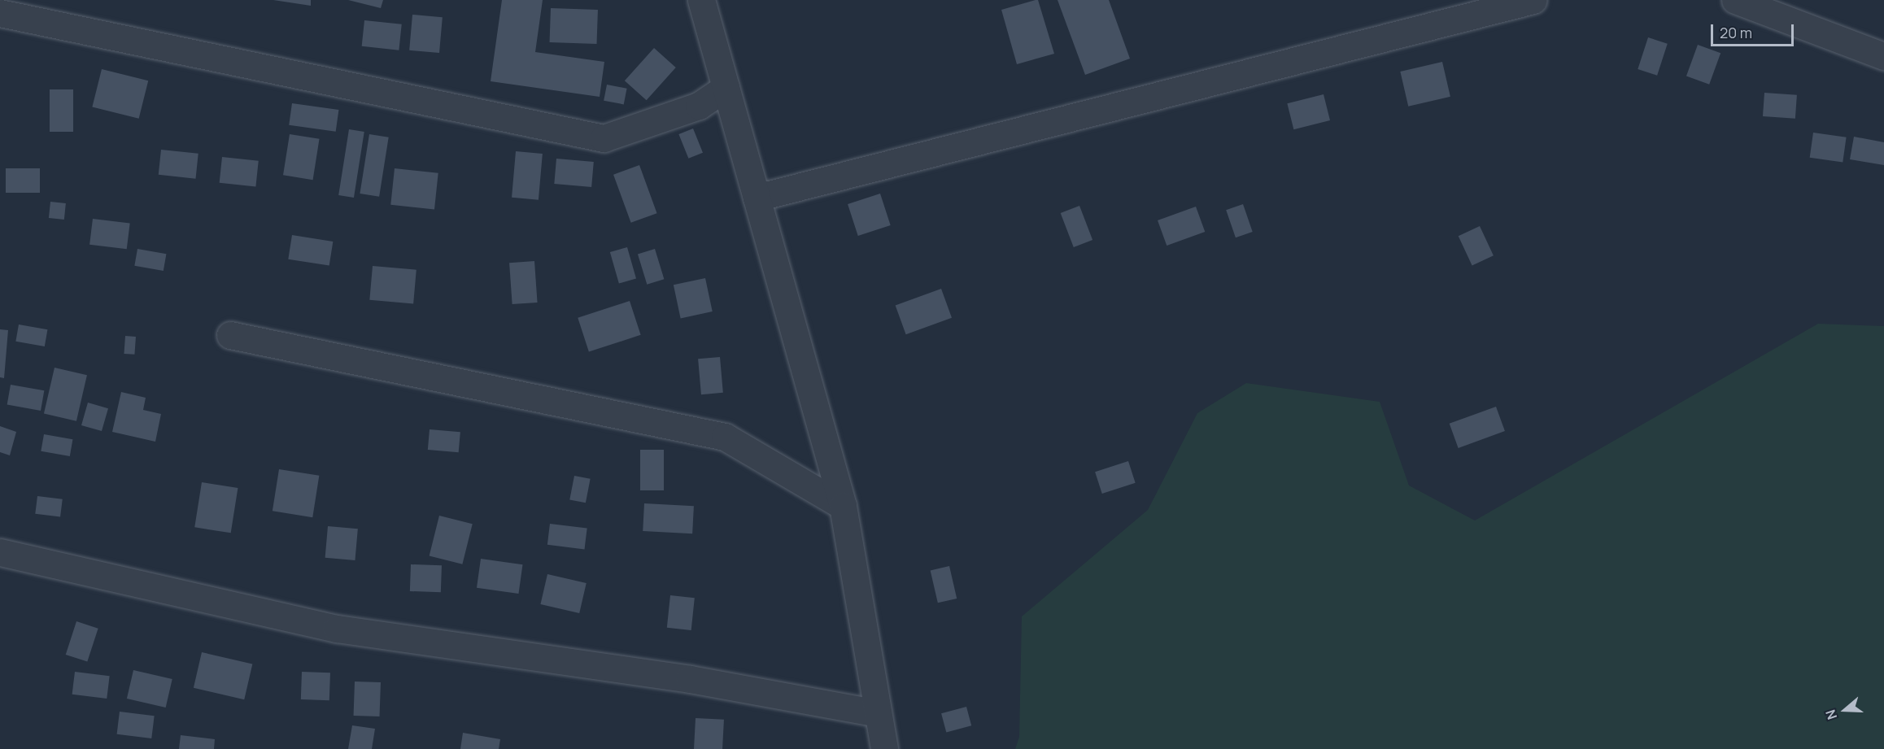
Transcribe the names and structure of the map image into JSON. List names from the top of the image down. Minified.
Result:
{"scale_bar":"20 m","north":"left"}
